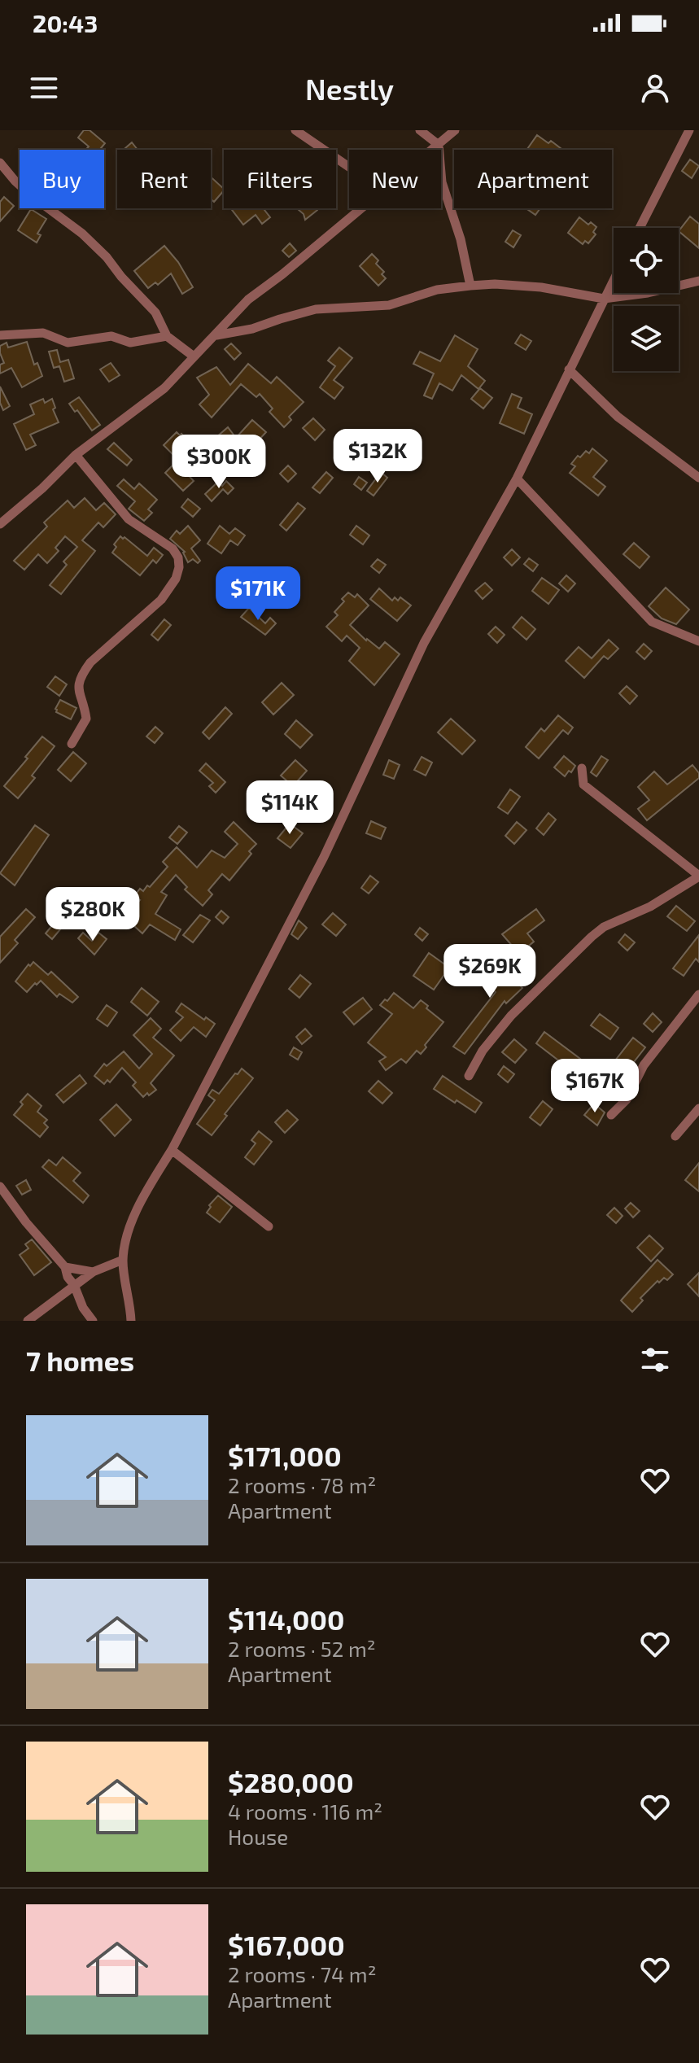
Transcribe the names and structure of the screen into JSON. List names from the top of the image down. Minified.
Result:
{"page":{"status":"20:43","header":"Nestly","chip":["Buy","Rent","Filters","New","Apartment"],"price":["$132K","$300K","$171K","$114K","$280K","$269K","$167K"],"heading":"7 homes","list":[{"name":"$171,000","note":"2 rooms · 78 m² · Apartment"},{"name":"$114,000","note":"2 rooms · 52 m² · Apartment"},{"name":"$280,000","note":"4 rooms · 116 m² · House"},{"name":"$167,000","note":"2 rooms · 74 m² · Apartment"}]}}
